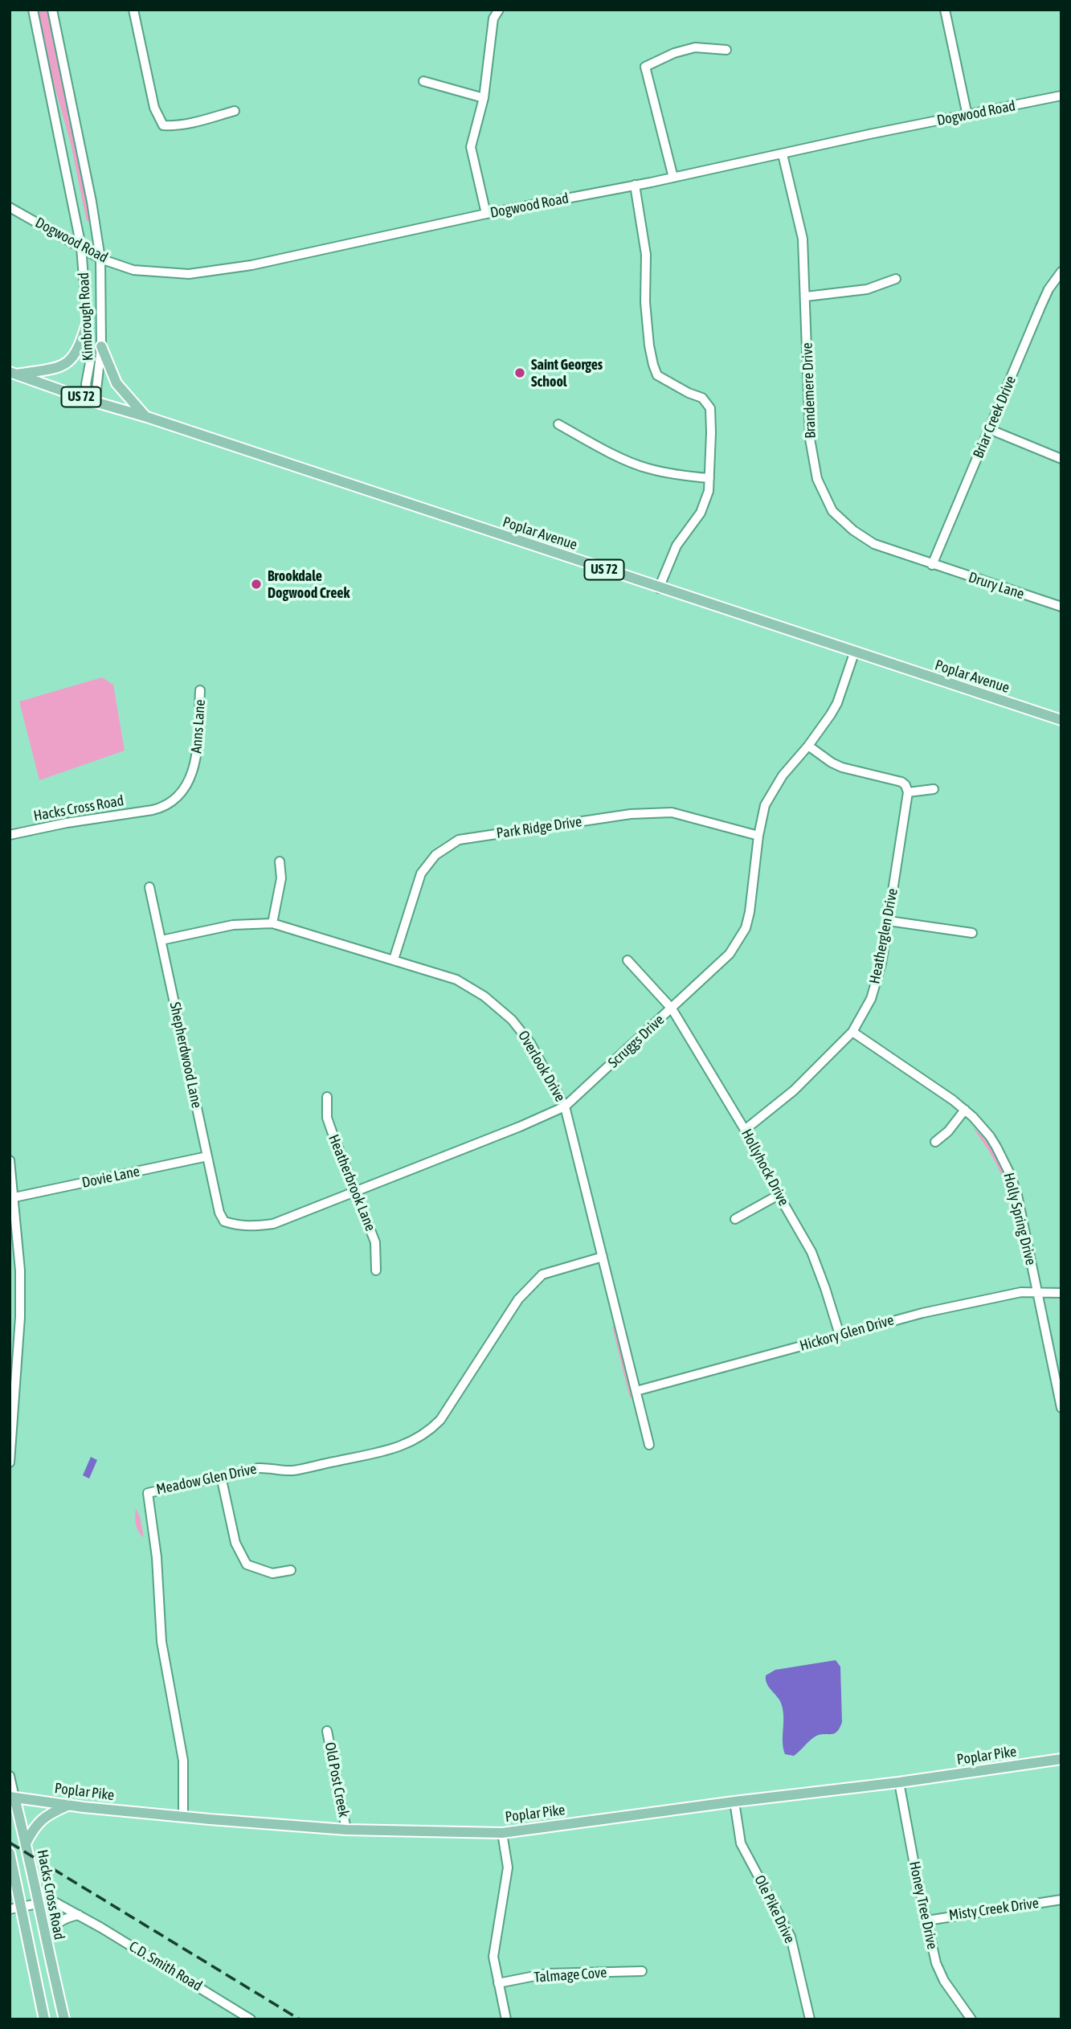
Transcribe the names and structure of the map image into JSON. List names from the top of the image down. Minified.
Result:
{"streets":{"main road":["US 72","Poplar Avenue","Hacks Cross Road","Poplar Pike"],"street":["Dogwood Road","Kimbrough Road","Brandemere Drive","Briar Creek Drive","Drury Lane","Anns Lane","Park Ridge Drive","Heatherglen Drive","Scruggs Drive","Shepherdwood Lane","Overlook Drive","Hollyhock Drive","Dovie Lane","Heatherbrook Lane","Holly Spring Drive","Hickory Glen Drive","Meadow Glen Drive","Old Post Creek","Honey Tree Drive","Ole Pike Drive","Misty Creek Drive","C.D. Smith Road","Talmage Cove"]},"crossings":[["Dogwood Road","Kimbrough Road"],["Dogwood Road","Brandemere Drive"],["Kimbrough Road","Poplar Avenue"],["Brandemere Drive","Briar Creek Drive"],["Brandemere Drive","Drury Lane"],["Briar Creek Drive","Drury Lane"],["Poplar Avenue","Scruggs Drive"],["Anns Lane","Hacks Cross Road"],["Hacks Cross Road","Poplar Pike"],["Hacks Cross Road","C.D. Smith Road"],["Park Ridge Drive","Scruggs Drive"],["Park Ridge Drive","Overlook Drive"],["Heatherglen Drive","Hollyhock Drive"],["Heatherglen Drive","Holly Spring Drive"],["Scruggs Drive","Shepherdwood Lane"],["Scruggs Drive","Overlook Drive"],["Scruggs Drive","Hollyhock Drive"],["Scruggs Drive","Heatherbrook Lane"],["Shepherdwood Lane","Overlook Drive"],["Shepherdwood Lane","Dovie Lane"],["Overlook Drive","Hickory Glen Drive"],["Overlook Drive","Meadow Glen Drive"],["Hollyhock Drive","Hickory Glen Drive"],["Holly Spring Drive","Hickory Glen Drive"],["Meadow Glen Drive","Poplar Pike"],["Poplar Pike","Old Post Creek"],["Poplar Pike","Honey Tree Drive"],["Poplar Pike","Ole Pike Drive"],["Honey Tree Drive","Misty Creek Drive"]],"places":["Saint Georges School","Brookdale Dogwood Creek"]}
